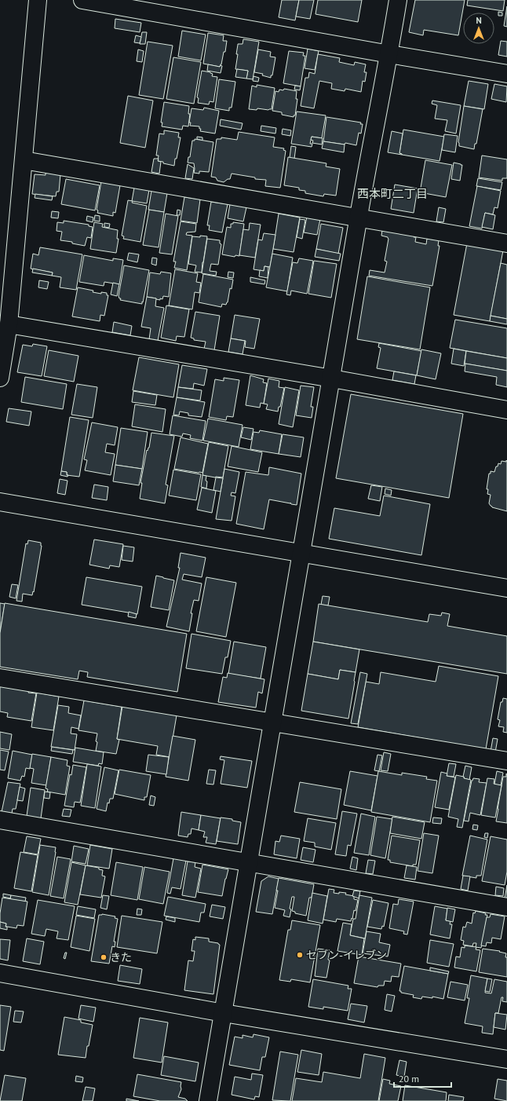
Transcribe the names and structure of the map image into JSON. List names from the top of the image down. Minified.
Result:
{"districts":["西本町二丁目"],"places":["セブン-イレブン","きた"],"scale_bar":"20 m","north":"top"}
